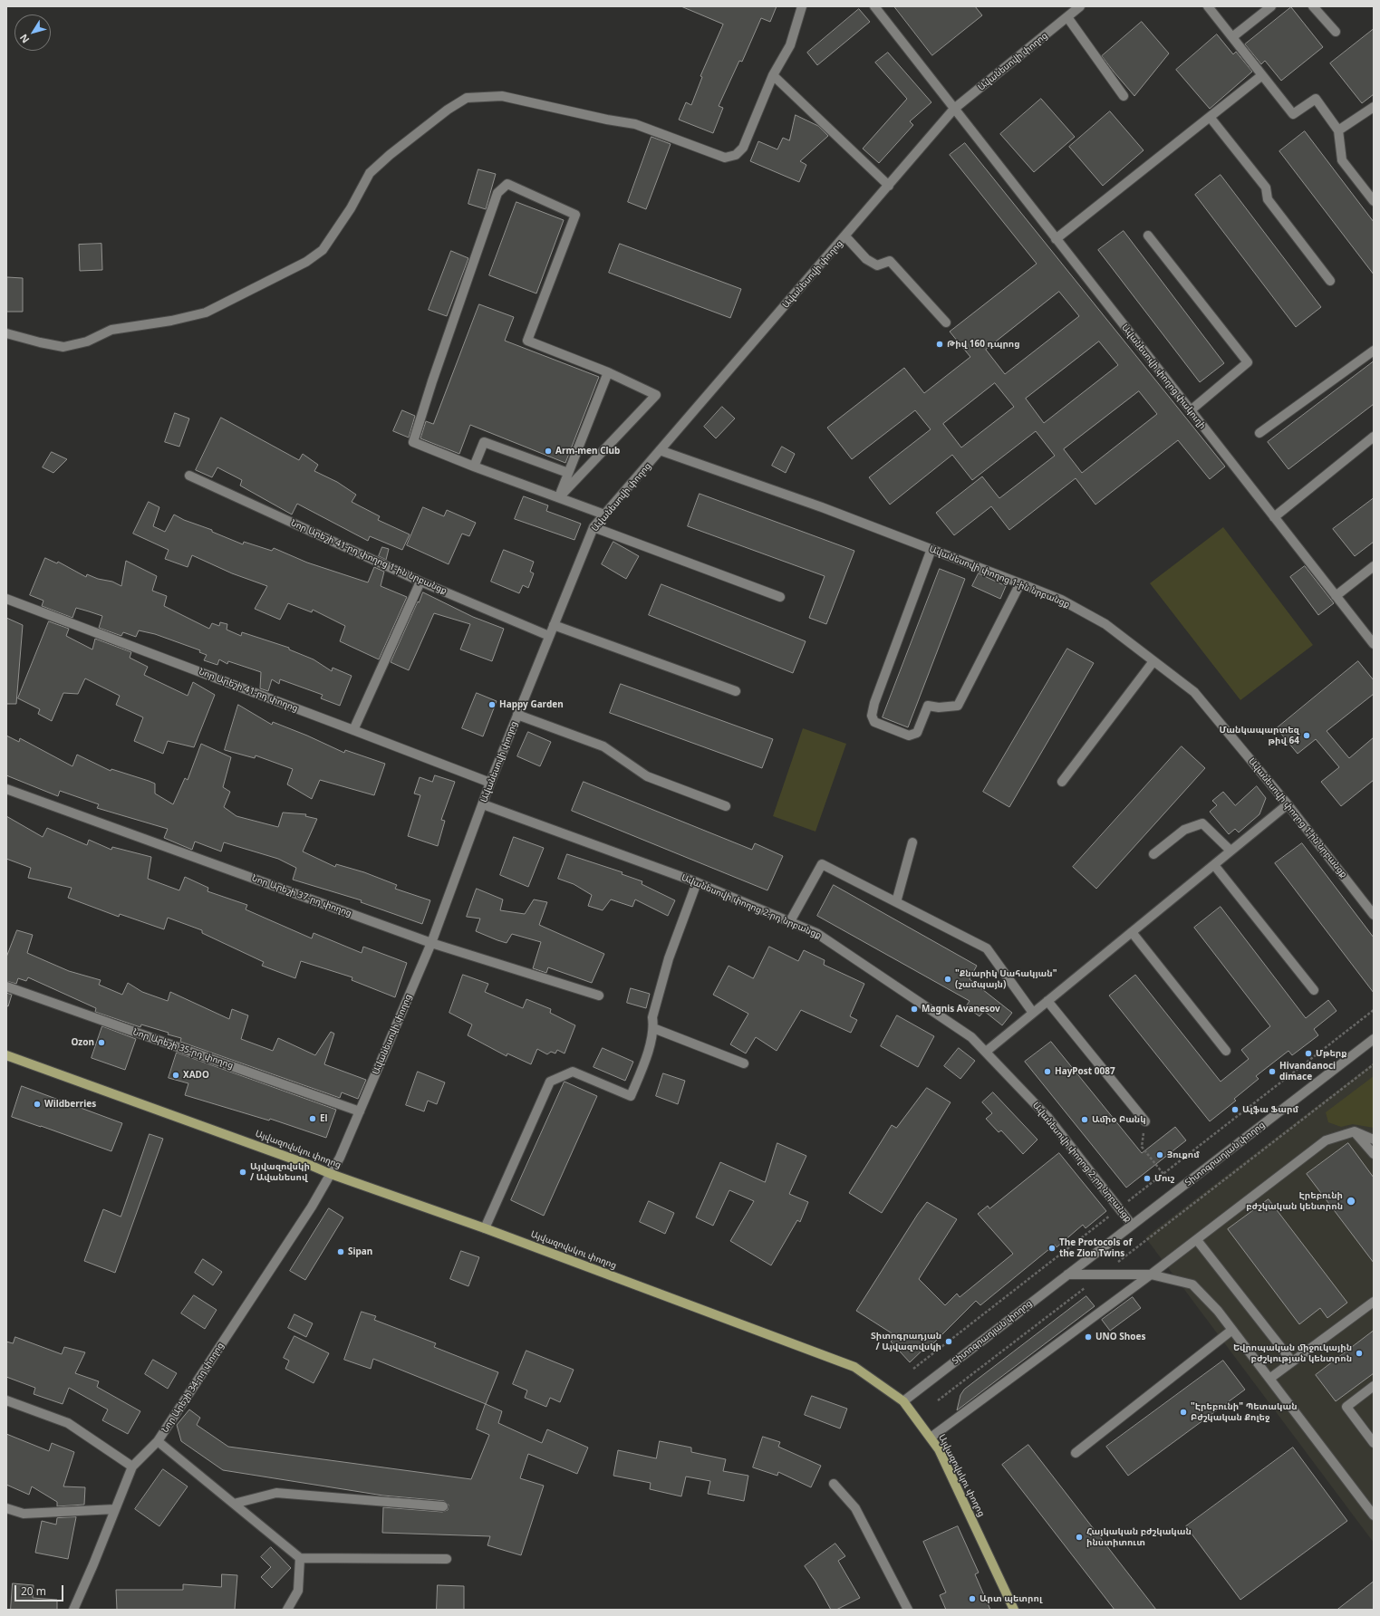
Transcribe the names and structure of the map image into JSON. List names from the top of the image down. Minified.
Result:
{"streets":{"main road":["Այվազովսկու փողոց"],"street":["Ավանեսովի փողոց","Ավանեսովի փողոց փակուղի","Նոր Արեշի 41-րդ փողոց 1-ին նրբանցք","Ավանեսովի փողոց 1-ին նրբանցք","Նոր Արեշի 41-րդ փողոց","Նոր Արեշի 37-րդ փողոց","Ավանեսովի փողոց 2-րդ նրբանցք","Նոր Արեշի 35-րդ փողոց","Տիտոգրադյան փողոց","Նոր Արեշի 34-րդ փողոց"]},"crossings":[["Ավանեսովի փողոց","Ավանեսովի փողոց փակուղի"],["Ավանեսովի փողոց","Նոր Արեշի 41-րդ փողոց 1-ին նրբանցք"],["Ավանեսովի փողոց","Ավանեսովի փողոց 1-ին նրբանցք"],["Ավանեսովի փողոց","Նոր Արեշի 41-րդ փողոց"],["Ավանեսովի փողոց","Նոր Արեշի 37-րդ փողոց"],["Ավանեսովի փողոց","Ավանեսովի փողոց 2-րդ նրբանցք"],["Ավանեսովի փողոց","Նոր Արեշի 35-րդ փողոց"],["Ավանեսովի փողոց","Այվազովսկու փողոց"],["Ավանեսովի փողոց","Նոր Արեշի 34-րդ փողոց"],["Ավանեսովի փողոց 2-րդ նրբանցք","Տիտոգրադյան փողոց"],["Այվազովսկու փողոց","Տիտոգրադյան փողոց"],["Այվազովսկու փողոց","Նոր Արեշի 34-րդ փողոց"]],"places":["Թիվ 160 դպրոց","Arm-men Club","Happy Garden","Մանկապարտեզ թիվ 64","\"Քնարիկ Սահակյան\" (շամպայն)","Magnis Avanesov","Ozon","Մթերք","HayPost 0087","Hivandanoci dimace","XADO","Wildberries","Ալֆա Ֆարմ","El","Ամիօ Բանկ","Յուքոմ","Այվազովսկի / Ավանեսով","Մուշ","Էրեբունի բժշկական կենտրոն","The Protocols of the Zion Twins","Sipan","UNO Shoes","Տիտոգրադյան / Այվազովսկի","Եվրոպական միջուկային բժշկության կենտրոն","\"Էրեբունի\" Պետական Բժշկական Քոլեջ","Հայկական բժշկական ինստիտուտ","Արտ պետրոլ"],"scale_bar":"20 m","north":"bottom left"}
